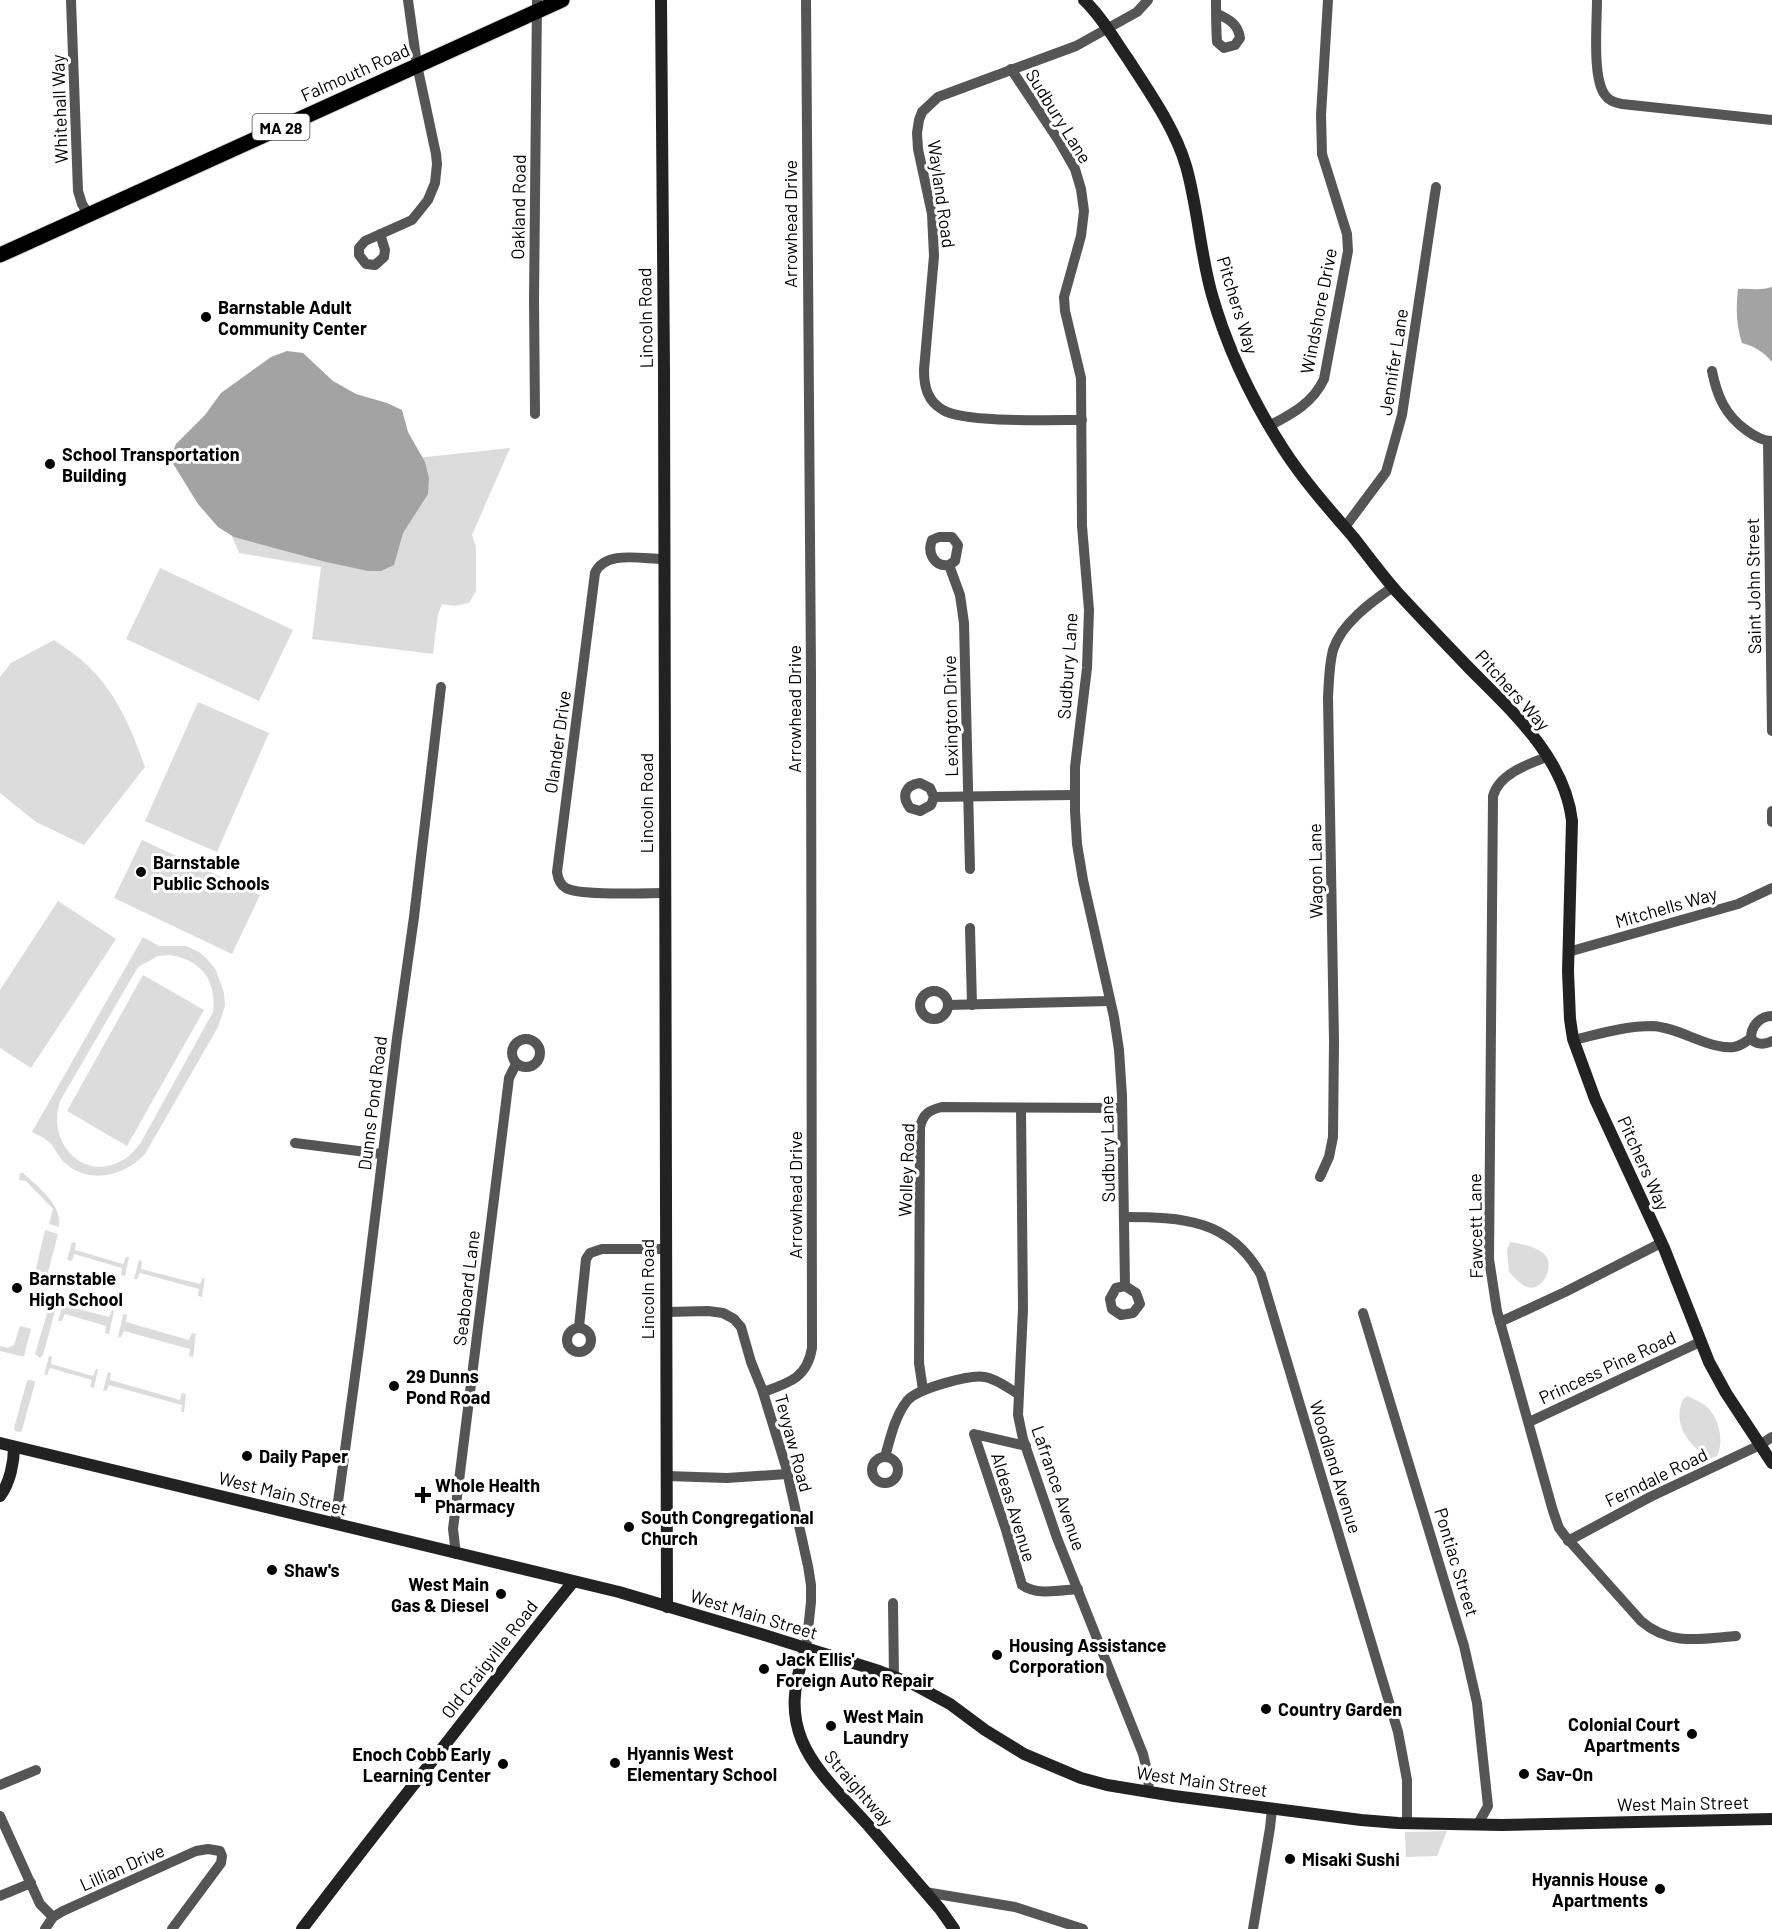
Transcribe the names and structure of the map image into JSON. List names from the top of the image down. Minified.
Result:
{"streets":{"main road":["Falmouth Road","MA 28","Pitchers Way","Lincoln Road","West Main Street","Old Craigville Road","Straightway"],"street":["Whitehall Way","Sudbury Lane","Wayland Road","Oakland Road","Arrowhead Drive","Windshore Drive","Jennifer Lane","Saint John Street","Lexington Drive","Olander Drive","Wagon Lane","Mitchells Way","Dunns Pond Road","Wolley Road","Fawcett Lane","Seaboard Lane","Princess Pine Road","Tevyaw Road","Woodland Avenue","Ferndale Road","Lafrance Avenue","Aldeas Avenue","Pontiac Street","Lillian Drive"]},"crossings":[["Falmouth Road","Whitehall Way"],["Falmouth Road","Oakland Road"],["Sudbury Lane","Wayland Road"],["Sudbury Lane","Wolley Road"],["Sudbury Lane","Woodland Avenue"],["Wayland Road","Pitchers Way"],["Arrowhead Drive","Tevyaw Road"],["Pitchers Way","Windshore Drive"],["Pitchers Way","Jennifer Lane"],["Pitchers Way","Wagon Lane"],["Pitchers Way","Mitchells Way"],["Pitchers Way","Fawcett Lane"],["Pitchers Way","Princess Pine Road"],["Pitchers Way","Ferndale Road"],["Lincoln Road","Olander Drive"],["Lincoln Road","Tevyaw Road"],["Lincoln Road","West Main Street"],["Dunns Pond Road","West Main Street"],["Wolley Road","Lafrance Avenue"],["Fawcett Lane","Princess Pine Road"],["Fawcett Lane","Ferndale Road"],["Seaboard Lane","West Main Street"],["Tevyaw Road","West Main Street"],["Tevyaw Road","Straightway"],["Woodland Avenue","West Main Street"],["Lafrance Avenue","West Main Street"],["Lafrance Avenue","Aldeas Avenue"],["West Main Street","Pontiac Street"],["West Main Street","Old Craigville Road"],["West Main Street","Straightway"]],"places":{"other":["Barnstable Adult Community Center","School Transportation Building","Barnstable Public Schools","Barnstable High School","29 Dunns Pond Road","Daily Paper","South Congregational Church","Shaw's","West Main Gas & Diesel","Housing Assistance Corporation","Jack Ellis' Foreign Auto Repair","Country Garden","West Main Laundry","Colonial Court Apartments","Hyannis West Elementary School","Enoch Cobb Early Learning Center","Sav-On","Misaki Sushi","Hyannis House Apartments"],"health":["Whole Health Pharmacy"]}}
